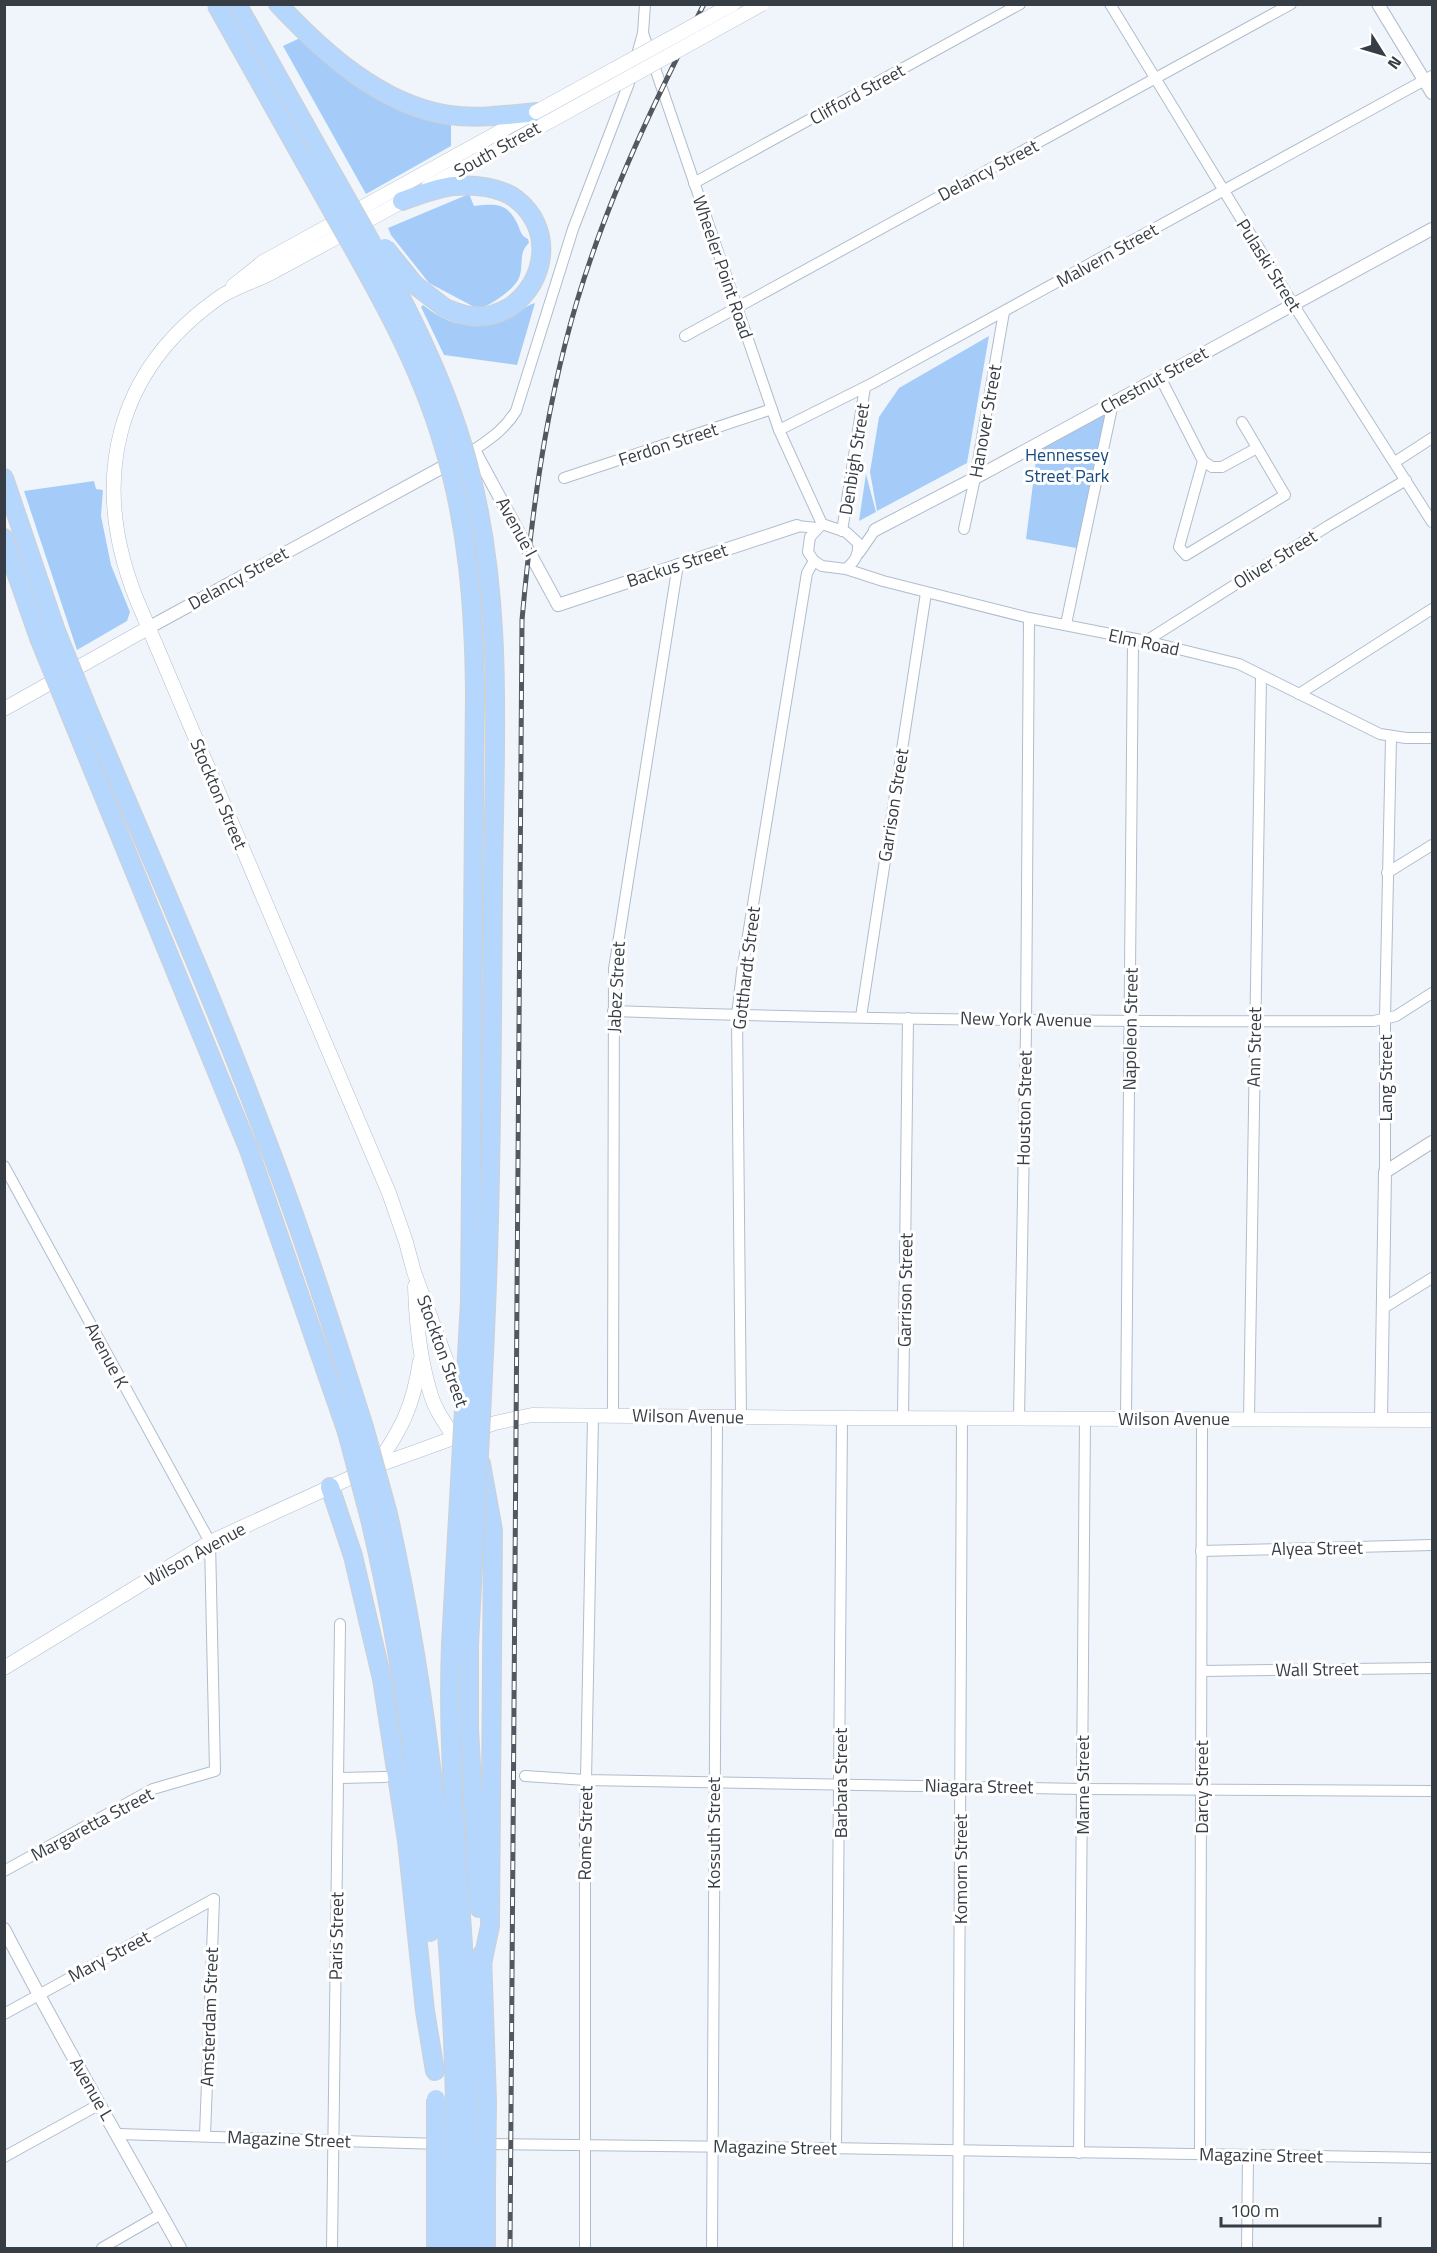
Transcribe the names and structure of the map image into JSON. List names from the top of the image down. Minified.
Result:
{"streets":{"main road":["South Street","Delancy Street","Stockton Street","Wilson Avenue"],"street":["Clifford Street","Malvern Street","Pulaski Street","Wheeler Point Road","Chestnut Street","Hanover Street","Ferdon Street","Denbigh Street","Avenue I","Oliver Street","Backus Street","Elm Road","Garrison Street","Gotthardt Street","Jabez Street","New York Avenue","Napoleon Street","Ann Street","Lang Street","Houston Street","Avenue K","Alyea Street","Wall Street","Barbara Street","Marne Street","Niagara Street","Darcy Street","Margaretta Street","Rome Street","Kossuth Street","Komorn Street","Paris Street","Mary Street","Amsterdam Street","Avenue L","Magazine Street"]},"crossings":[["Clifford Street","Wheeler Point Road"],["South Street","Stockton Street"],["Delancy Street","Pulaski Street"],["Delancy Street","Wheeler Point Road"],["Delancy Street","Avenue I"],["Delancy Street","Stockton Street"],["Malvern Street","Pulaski Street"],["Malvern Street","Wheeler Point Road"],["Malvern Street","Hanover Street"],["Malvern Street","Denbigh Street"],["Pulaski Street","Chestnut Street"],["Pulaski Street","Oliver Street"],["Wheeler Point Road","Ferdon Street"],["Wheeler Point Road","Denbigh Street"],["Wheeler Point Road","Elm Road"],["Wheeler Point Road","Gotthardt Street"],["Chestnut Street","Hanover Street"],["Denbigh Street","Elm Road"],["Denbigh Street","Gotthardt Street"],["Avenue I","Backus Street"],["Oliver Street","Elm Road"],["Backus Street","Jabez Street"],["Elm Road","Garrison Street"],["Elm Road","Gotthardt Street"],["Elm Road","Napoleon Street"],["Elm Road","Ann Street"],["Elm Road","Lang Street"],["Elm Road","Houston Street"],["Stockton Street","Wilson Avenue"],["Garrison Street","New York Avenue"],["Garrison Street","Wilson Avenue"],["Gotthardt Street","New York Avenue"],["Gotthardt Street","Wilson Avenue"],["Jabez Street","New York Avenue"],["Jabez Street","Wilson Avenue"],["New York Avenue","Napoleon Street"],["New York Avenue","Ann Street"],["New York Avenue","Lang Street"],["New York Avenue","Houston Street"],["Napoleon Street","Wilson Avenue"],["Ann Street","Wilson Avenue"],["Lang Street","Wilson Avenue"],["Houston Street","Wilson Avenue"],["Avenue K","Wilson Avenue"],["Avenue K","Margaretta Street"],["Wilson Avenue","Barbara Street"],["Wilson Avenue","Marne Street"],["Wilson Avenue","Darcy Street"],["Wilson Avenue","Margaretta Street"],["Wilson Avenue","Rome Street"],["Wilson Avenue","Kossuth Street"],["Wilson Avenue","Komorn Street"],["Alyea Street","Darcy Street"],["Wall Street","Darcy Street"],["Barbara Street","Niagara Street"],["Barbara Street","Magazine Street"],["Marne Street","Niagara Street"],["Marne Street","Magazine Street"],["Niagara Street","Darcy Street"],["Niagara Street","Rome Street"],["Niagara Street","Kossuth Street"],["Niagara Street","Komorn Street"],["Darcy Street","Magazine Street"],["Rome Street","Magazine Street"],["Kossuth Street","Magazine Street"],["Komorn Street","Magazine Street"],["Paris Street","Magazine Street"],["Mary Street","Amsterdam Street"],["Mary Street","Avenue L"],["Amsterdam Street","Magazine Street"],["Avenue L","Magazine Street"]],"parks":["Hennessey Street Park"],"scale_bar":"100 m","north":"bottom right"}
